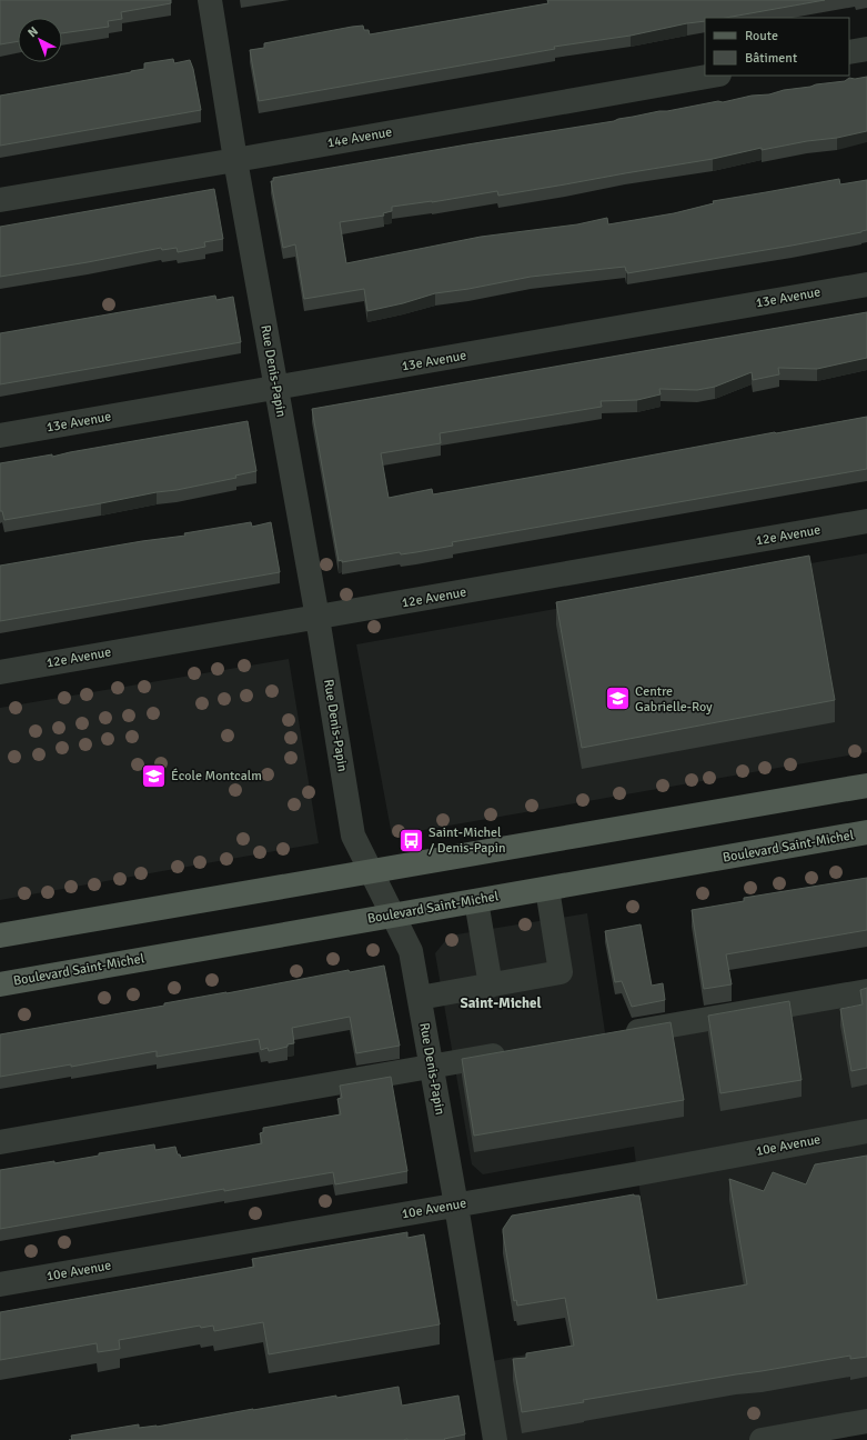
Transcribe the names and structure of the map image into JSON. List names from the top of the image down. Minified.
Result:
{"streets":{"main road":["Boulevard Saint-Michel"],"street":["14e Avenue","13e Avenue","Rue Denis-Papin","12e Avenue","10e Avenue"]},"crossings":[["14e Avenue","Rue Denis-Papin"],["13e Avenue","Rue Denis-Papin"],["Rue Denis-Papin","12e Avenue"],["Rue Denis-Papin","Boulevard Saint-Michel"],["Rue Denis-Papin","10e Avenue"]],"districts":["Saint-Michel"],"places":{"school or university":["Centre Gabrielle-Roy","École Montcalm"],"bus stop":["Saint-Michel / Denis-Papin"]},"legend":["Route","Bâtiment"],"north":"top left"}
